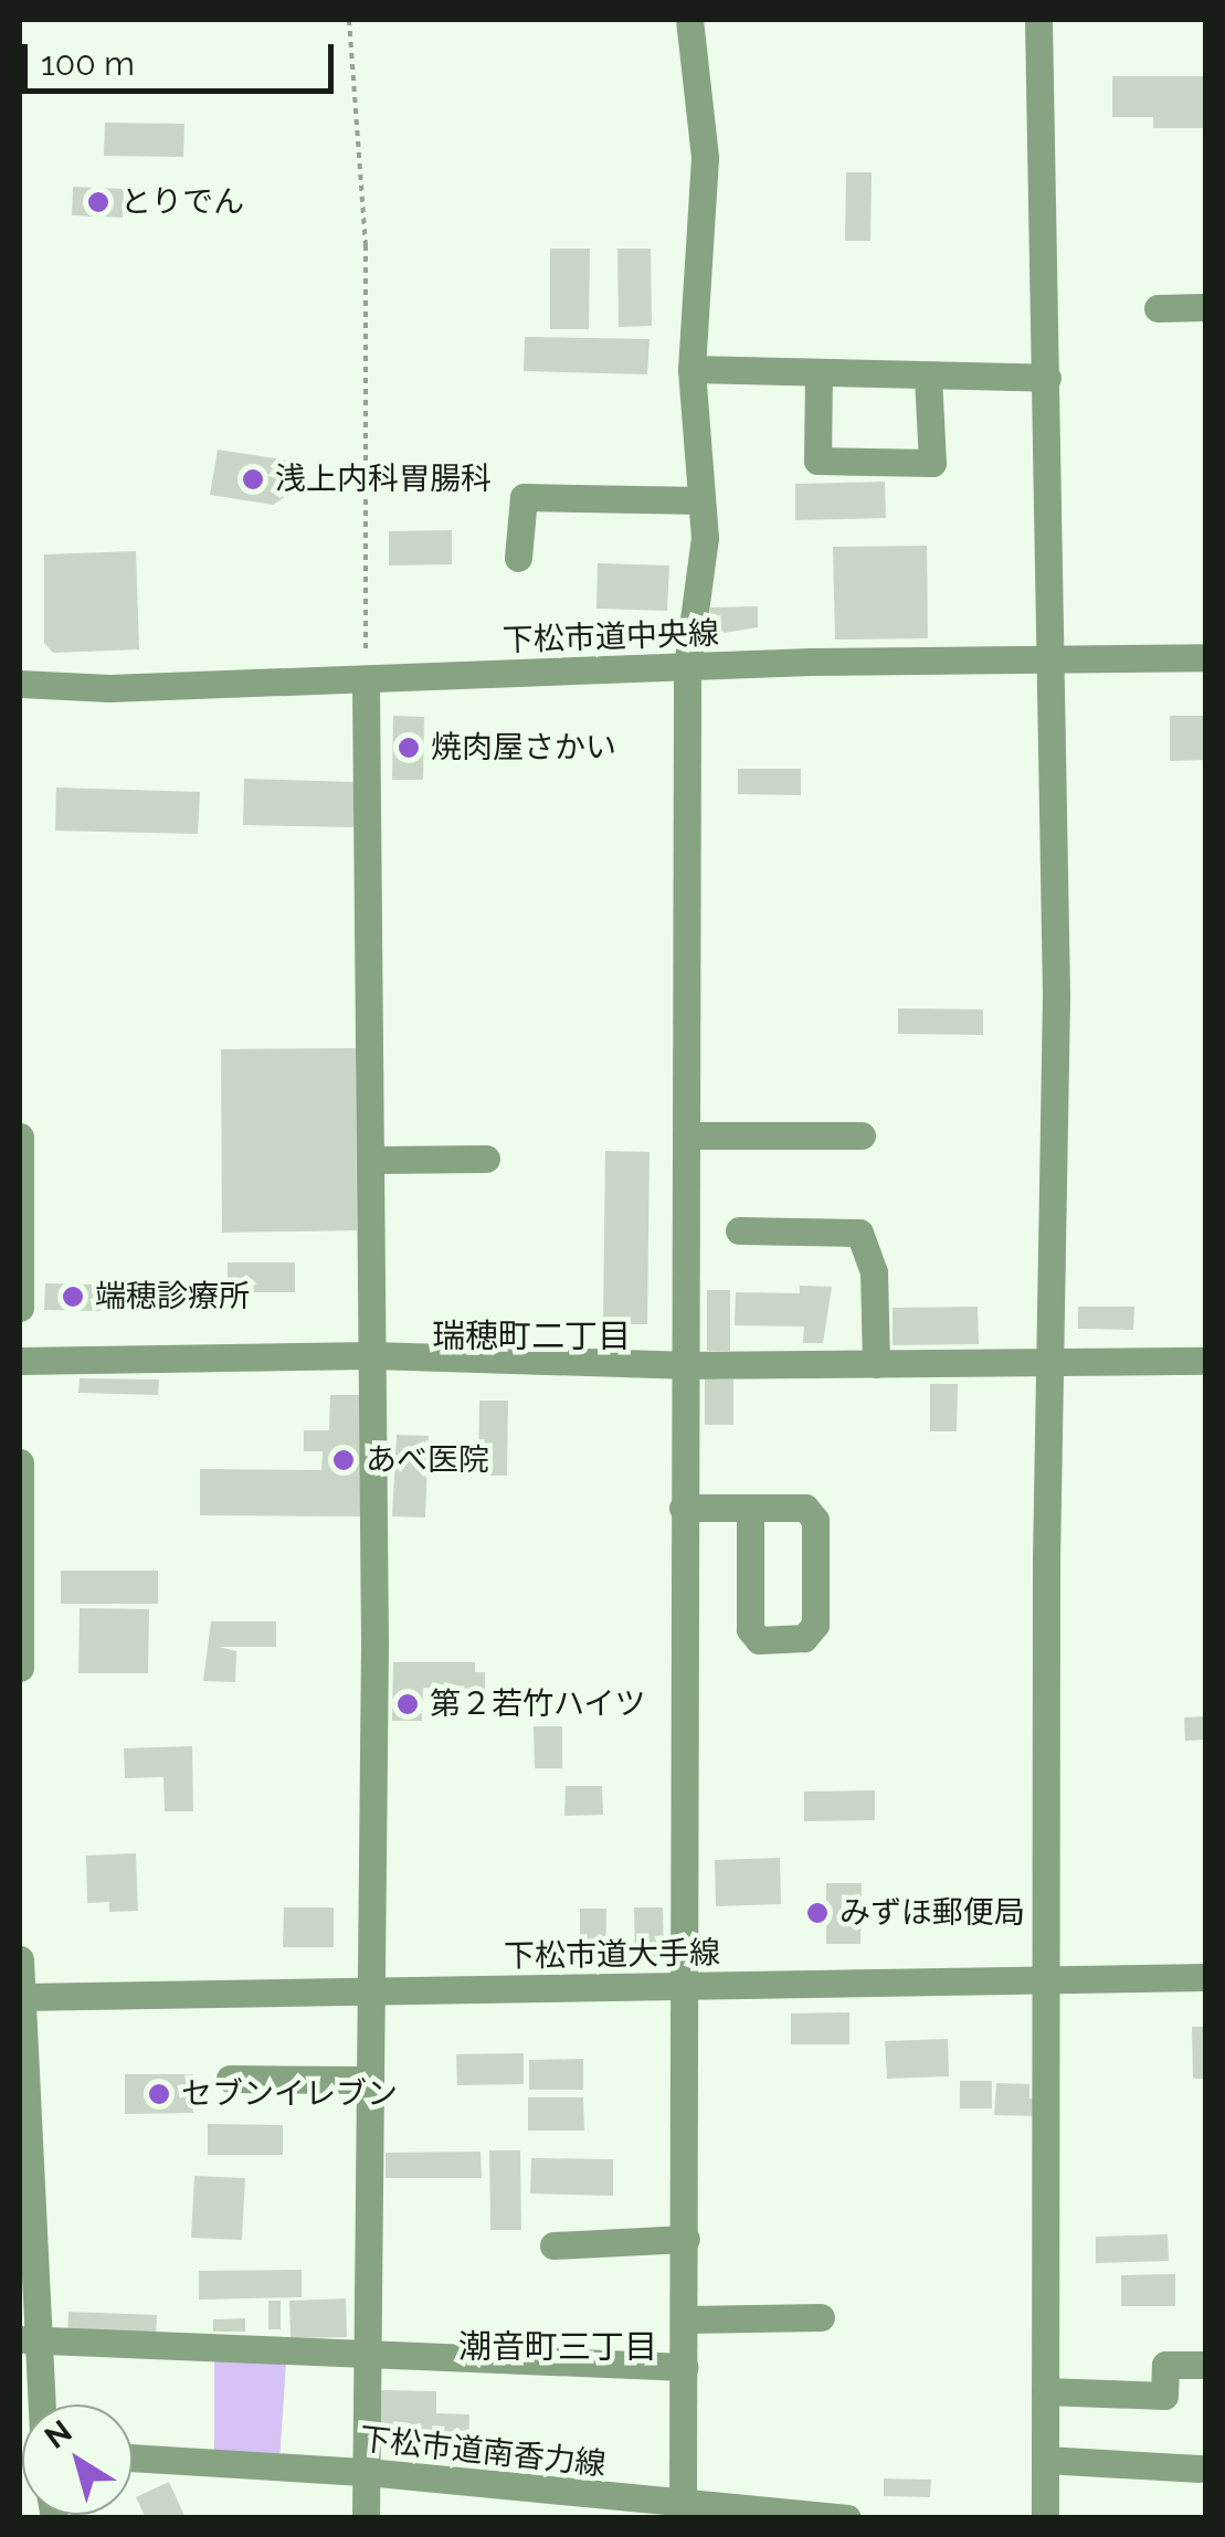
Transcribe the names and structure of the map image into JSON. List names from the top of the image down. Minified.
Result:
{"streets":{"street":["下松市道中央線","下松市道大手線","下松市道南香力線"]},"districts":["瑞穂町二丁目","潮音町三丁目"],"places":["とりでん","浅上内科胃腸科","焼肉屋さかい","端穂診療所","あべ医院","第２若竹ハイツ","みずほ郵便局","セブンイレブン"],"scale_bar":"100 m","north":"top left"}
